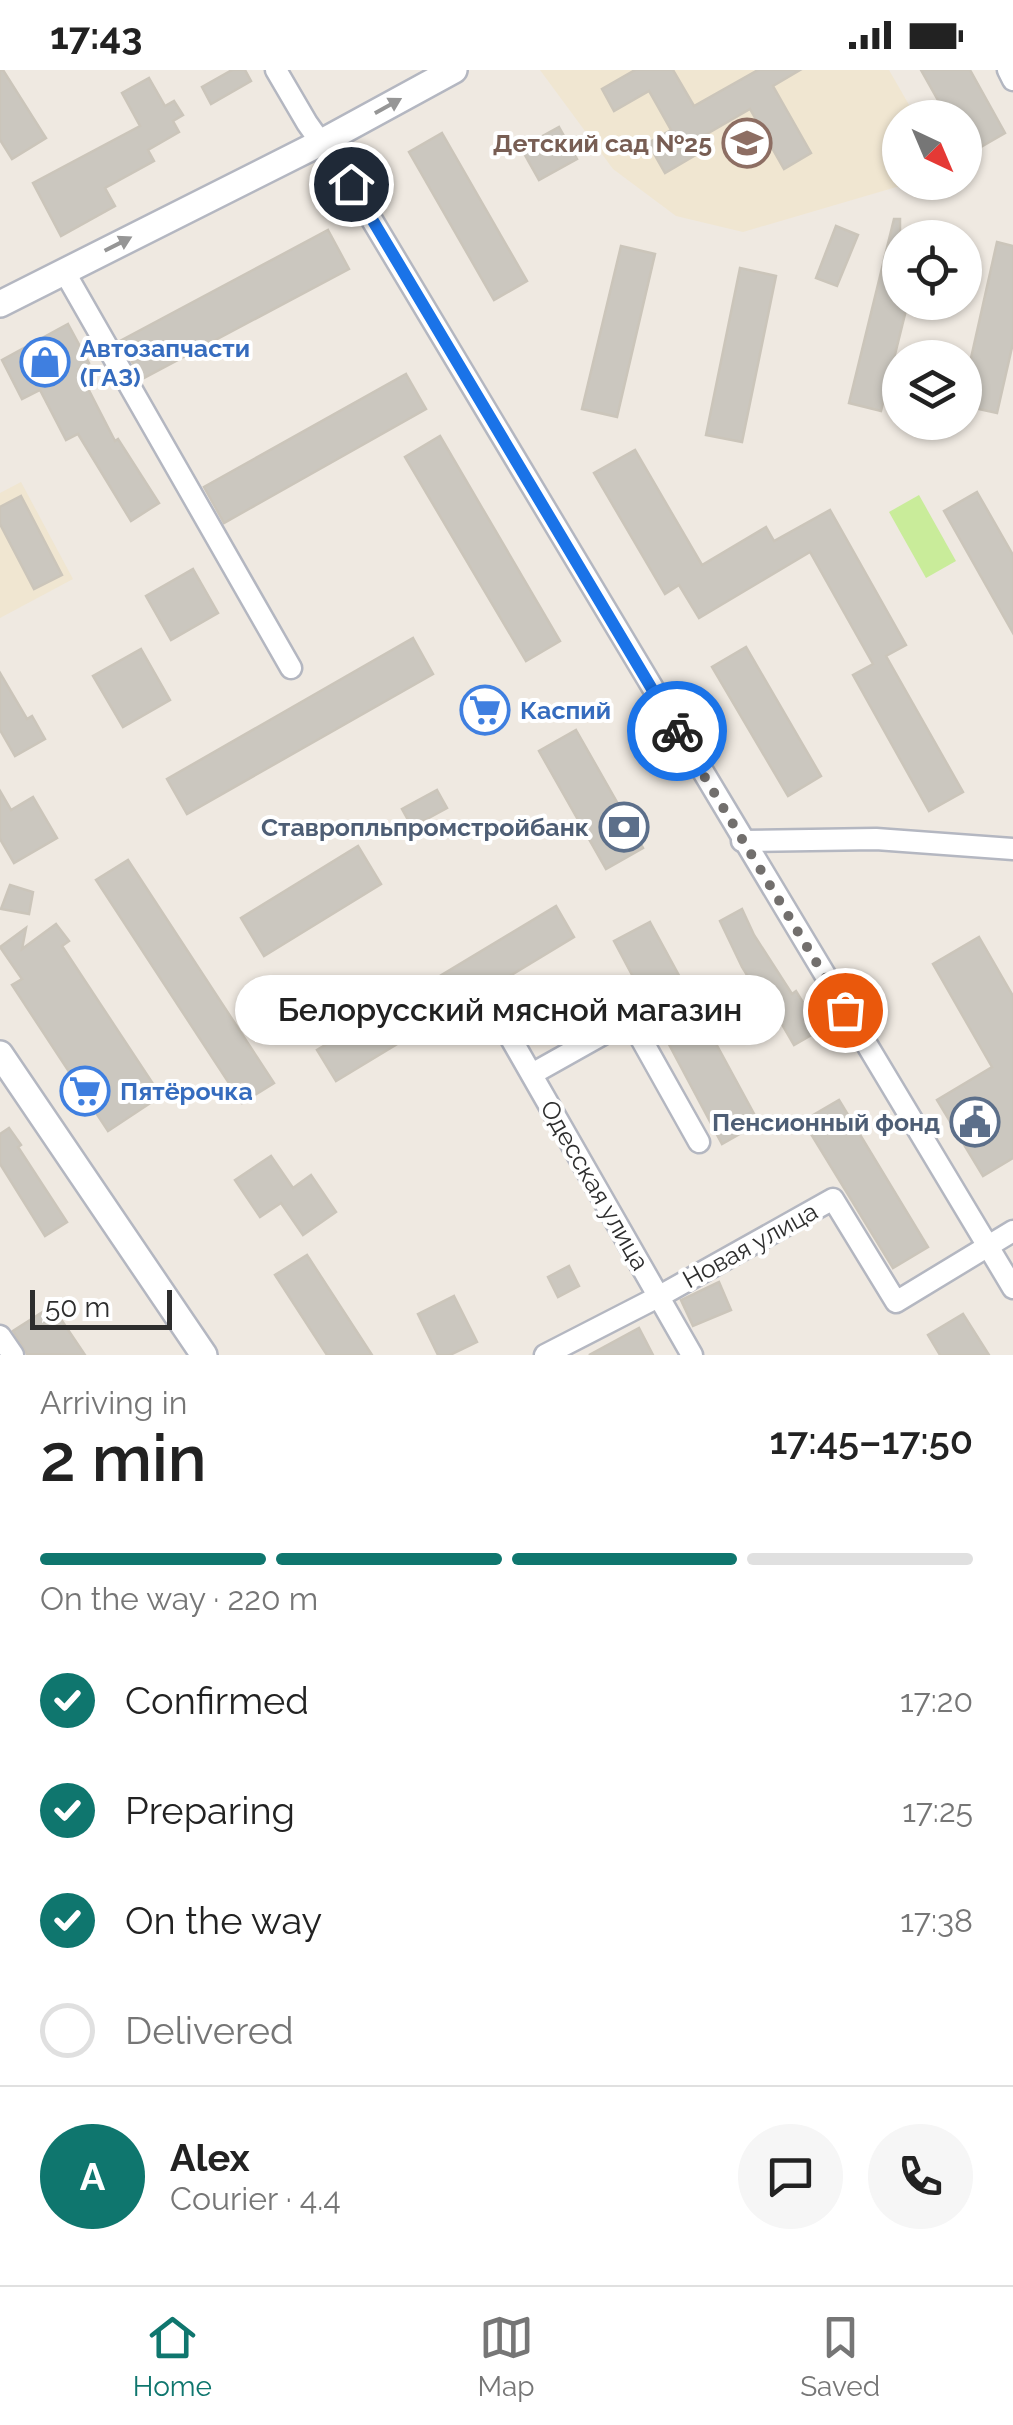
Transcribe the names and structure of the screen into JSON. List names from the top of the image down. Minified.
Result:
{"streets":{"street":["Одесская улица","Новая улица"]},"crossings":[["Одесская улица","Новая улица"]],"places":{"school or university":["Детский сад №25"],"shop":["Автозапчасти (ГАЗ)"],"supermarket":["Каспий","Пятёрочка"],"bank":["Ставропльпромстройбанк"],"other":["Белорусский мясной магазин"],"public building":["Пенсионный фонд"]},"scale_bar":"50 m","north":"bottom right","page":{"status":"17:43","bubble":"Белорусский мясной магазин","scale":"50 m","heading":["2 min","Arriving in","17:45–17:50"],"panel":["Alex","Courier · 4.4"],"bar":"On the way · 220 m","list":[["Confirmed","17:20"],["Preparing","17:25"],["On the way","17:38"],"Delivered"],"round":"A","tabs":["Home","Map","Saved"]}}
